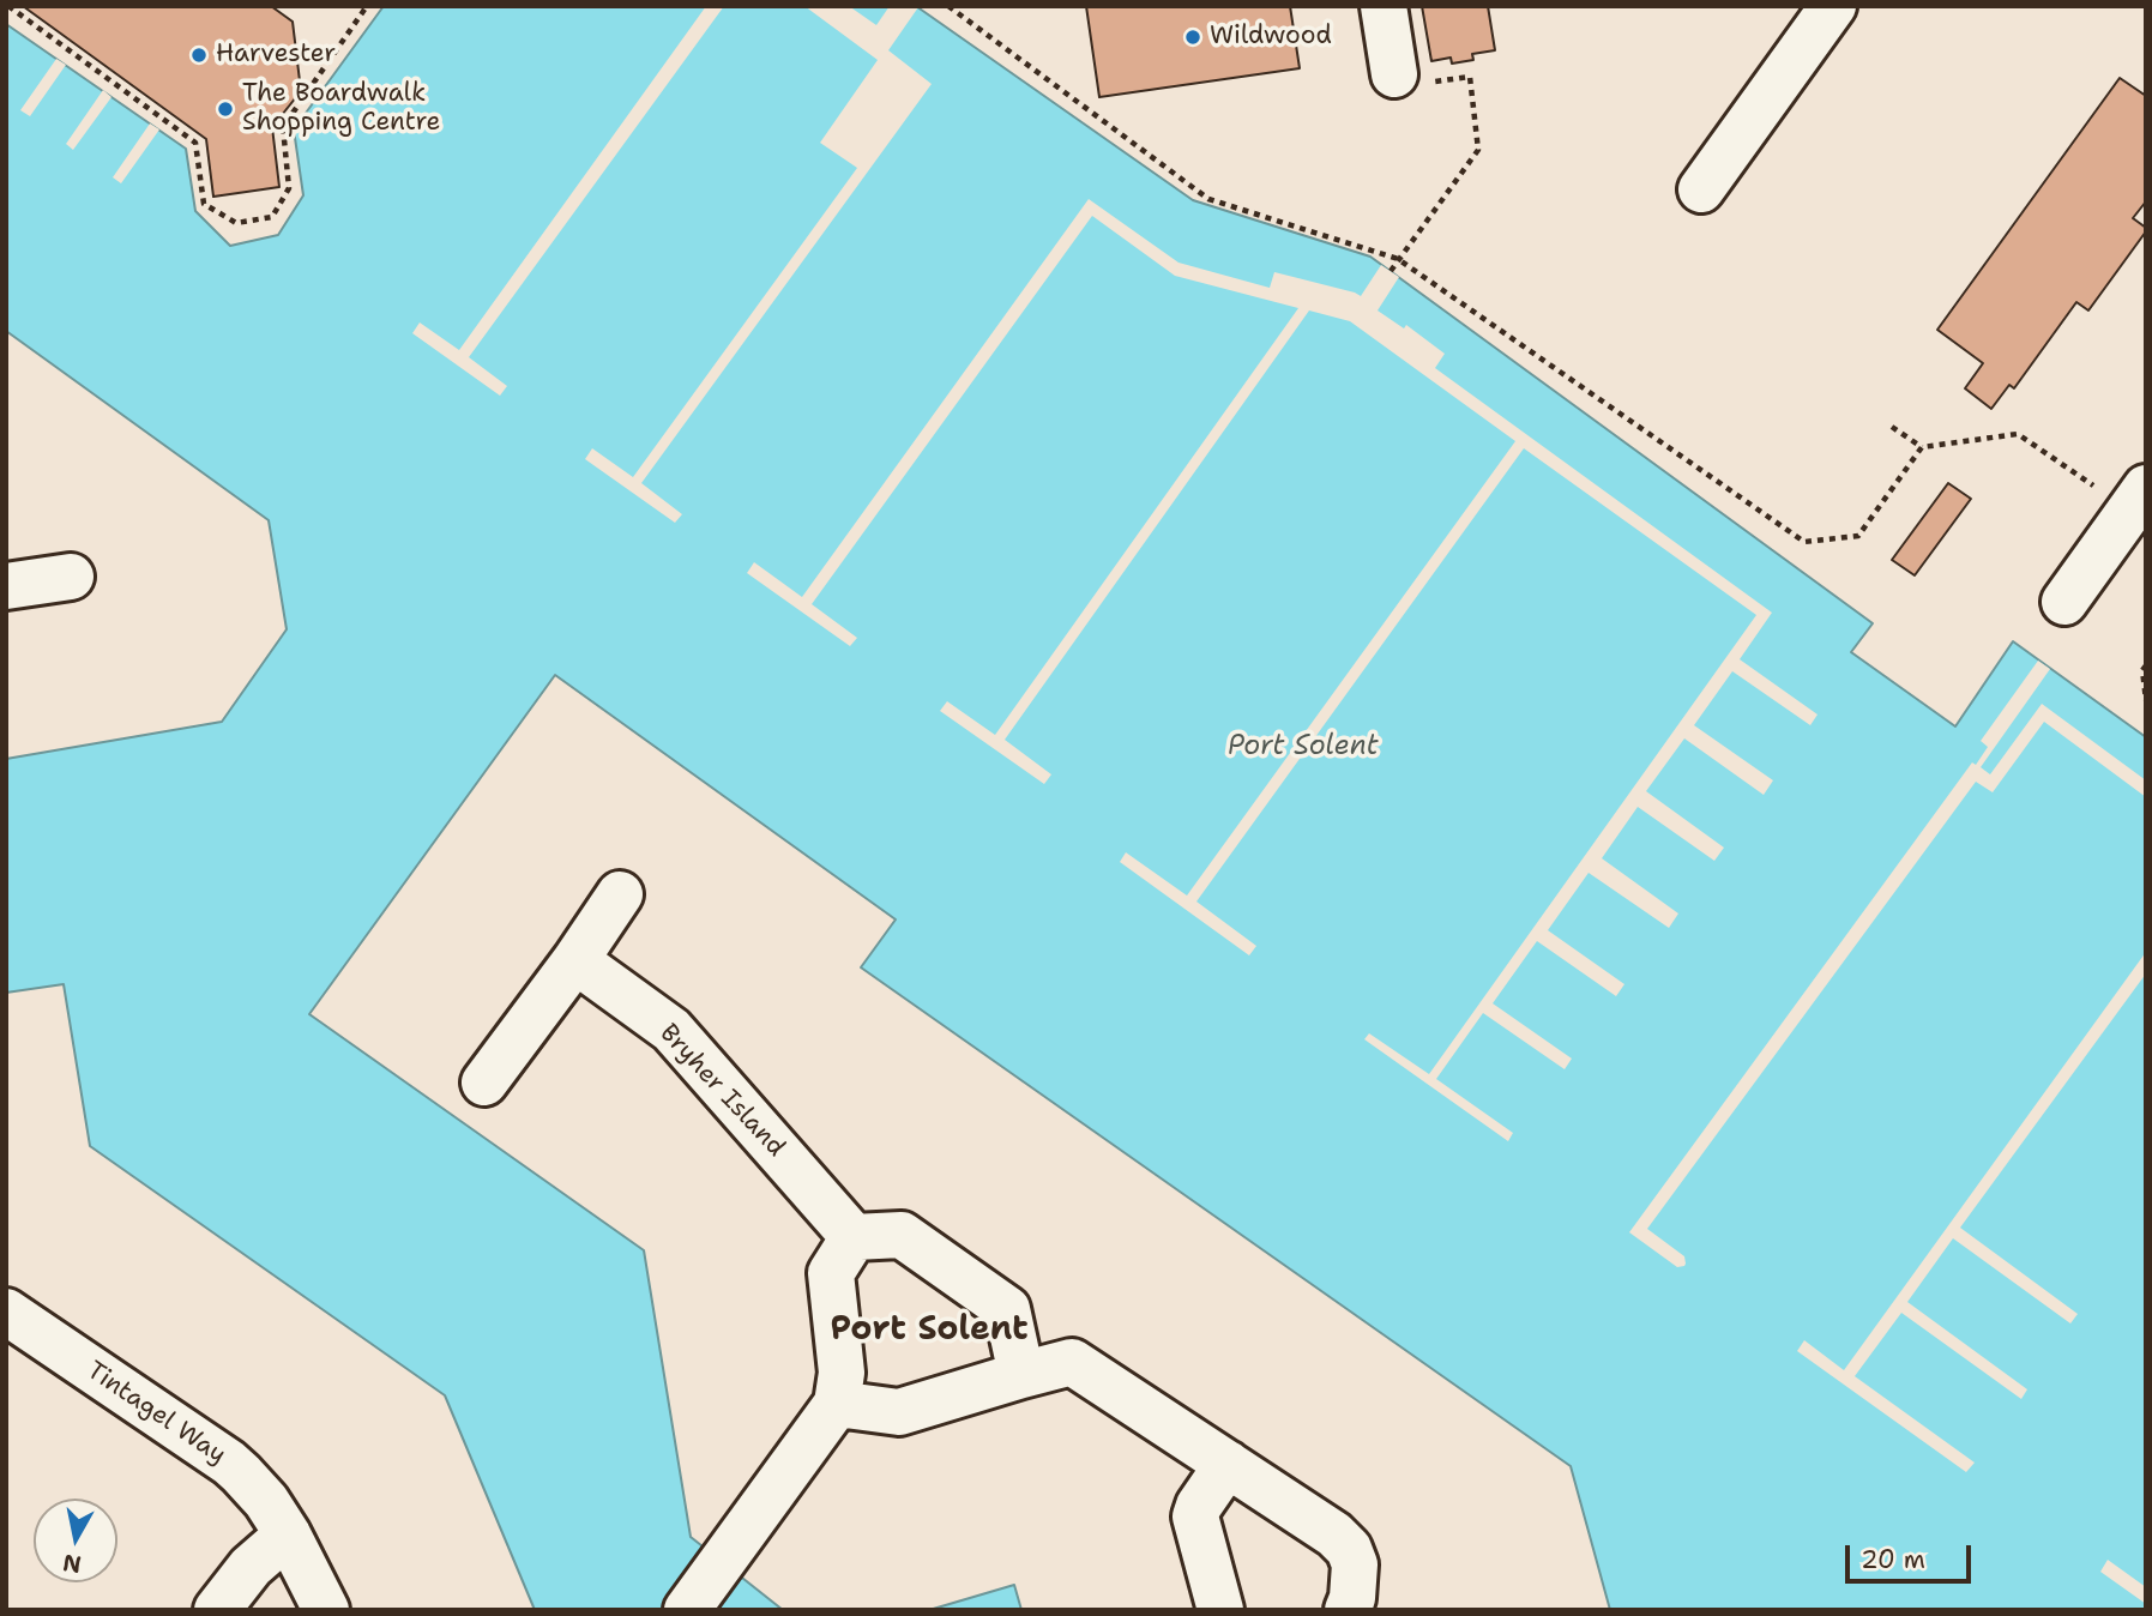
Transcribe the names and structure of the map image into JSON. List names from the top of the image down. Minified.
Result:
{"streets":{"street":["Bryher Island","Tintagel Way"]},"districts":["Port Solent"],"water":["Port Solent"],"places":["Wildwood","Harvester","The Boardwalk Shopping Centre"],"scale_bar":"20 m","north":"bottom"}
